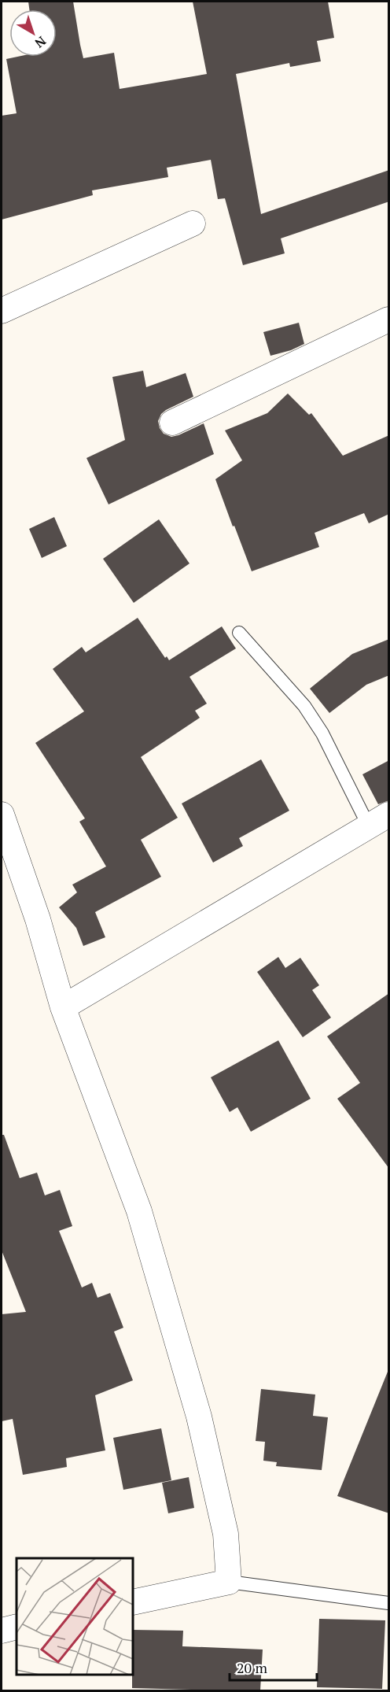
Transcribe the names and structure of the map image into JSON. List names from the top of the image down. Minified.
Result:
{"scale_bar":"20 m","north":"bottom right"}
